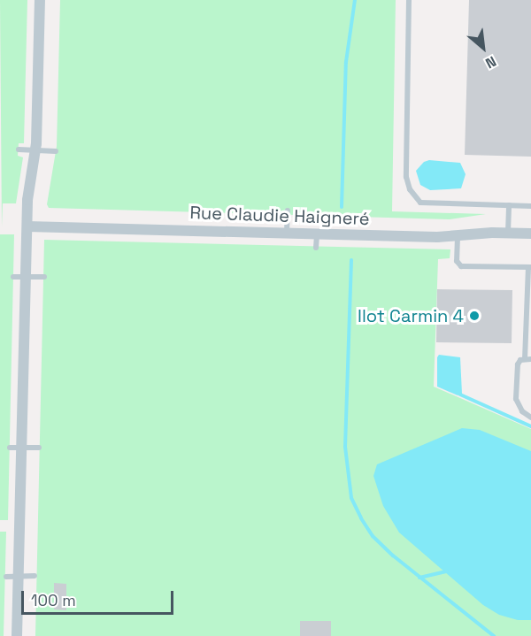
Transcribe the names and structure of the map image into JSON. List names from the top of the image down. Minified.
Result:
{"streets":{"street":["Rue Claudie Haigneré"]},"places":["Ilot Carmin 4"],"scale_bar":"100 m","north":"bottom right"}
